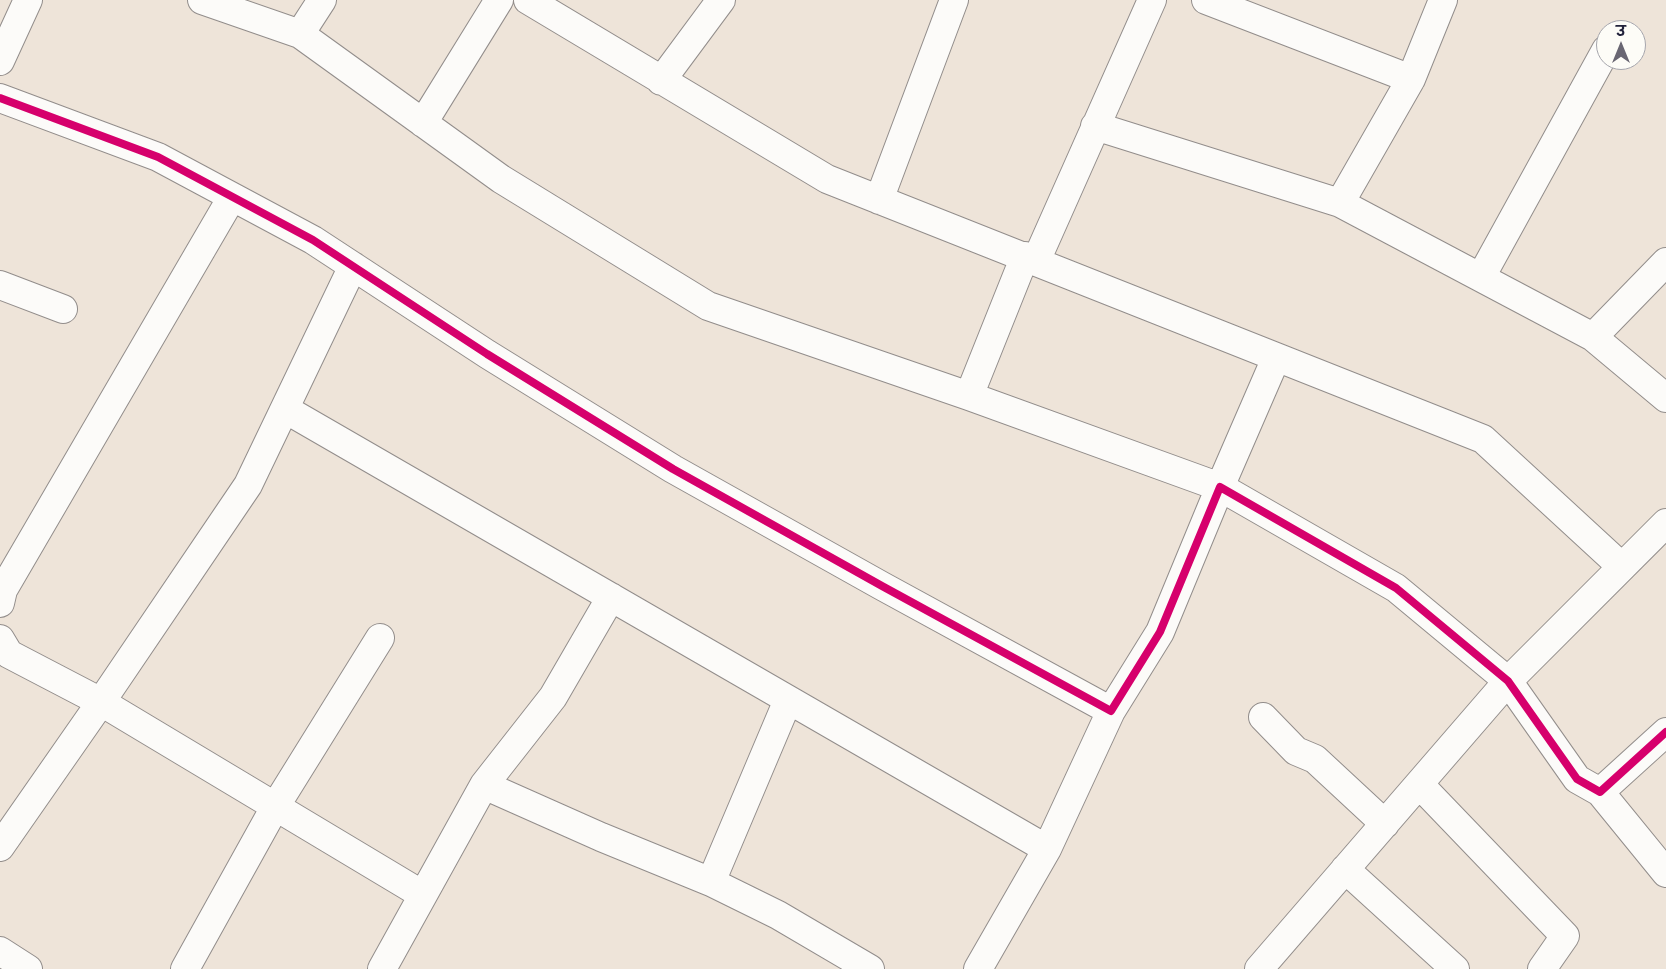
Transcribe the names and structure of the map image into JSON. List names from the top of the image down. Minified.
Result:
{"north":"top"}
